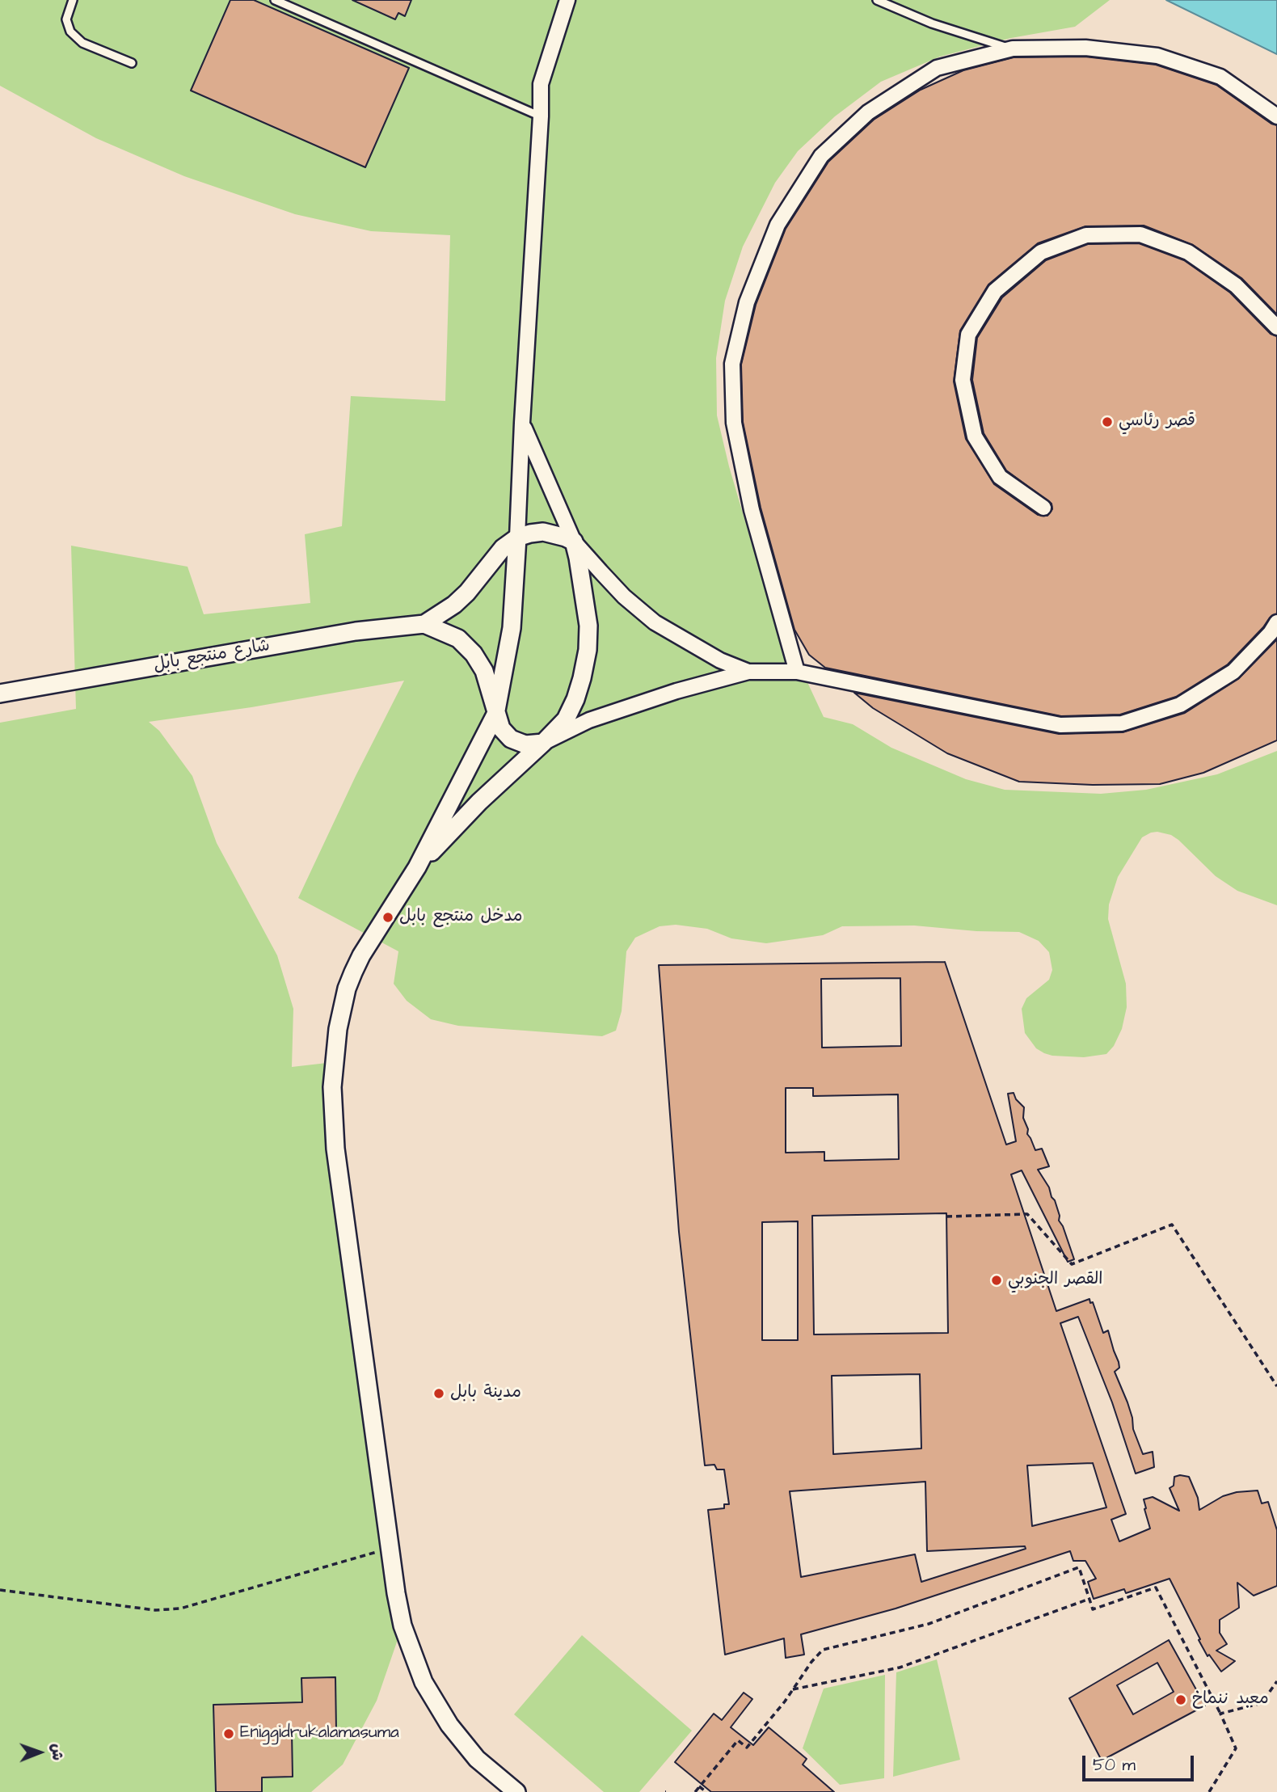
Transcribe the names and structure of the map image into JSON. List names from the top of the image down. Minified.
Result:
{"streets":{"street":["شارع منتجع بابل"]},"places":["قصر رئاسي","مدخل منتجع بابل","القصر الجنوبي","مدينة بابل","معبد ننماخ","Eniggidrukalamasuma"],"scale_bar":"50 m","north":"right"}
